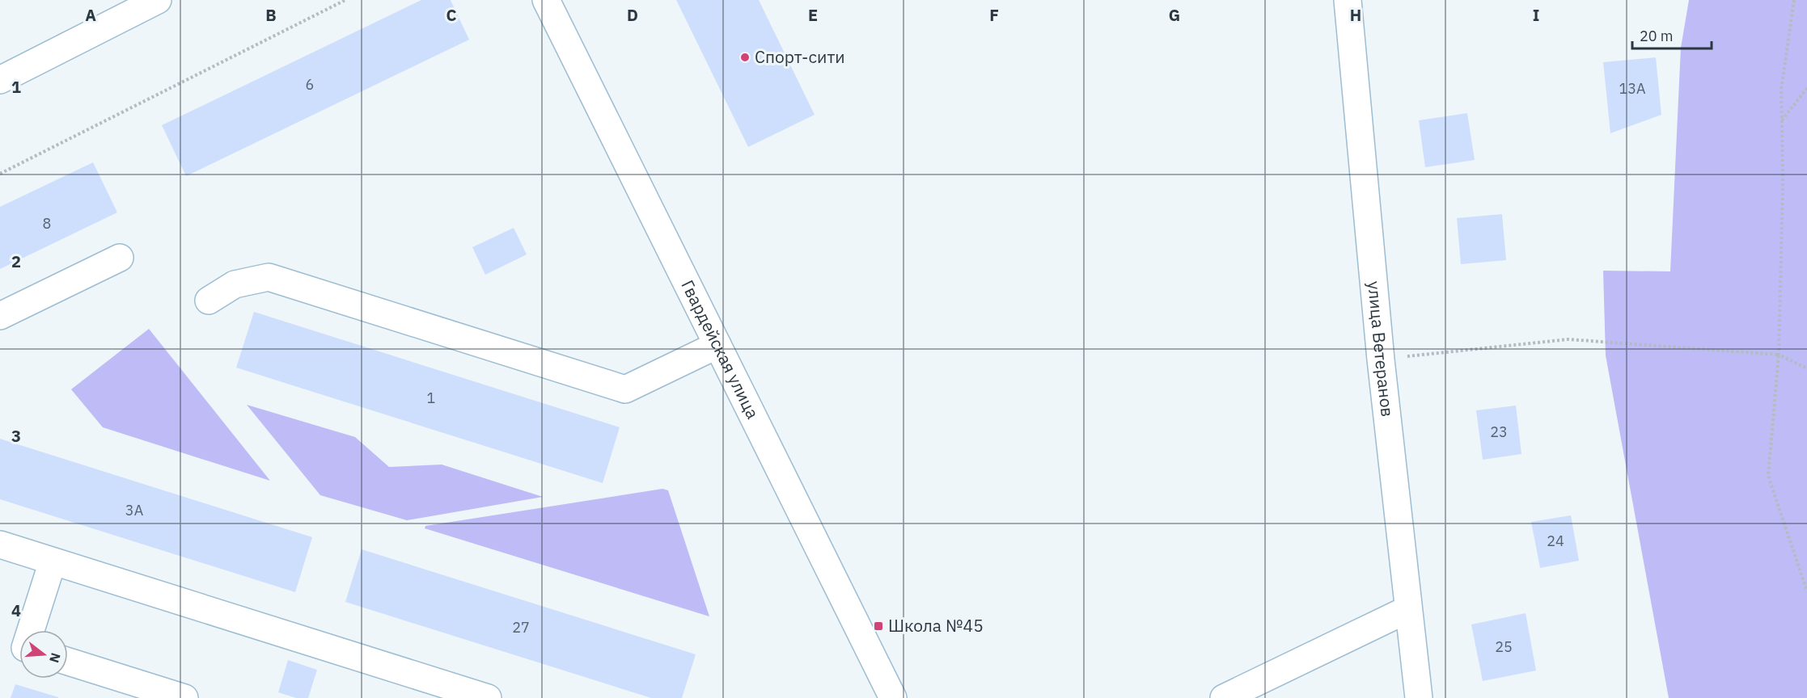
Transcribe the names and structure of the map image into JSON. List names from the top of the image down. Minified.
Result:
{"streets":{"street":["Гвардейская улица","улица Ветеранов"]},"places":{"other":["Спорт-сити"],"transit":["Школа №45"]},"house_numbers":["6","13А","8","1","23","3А","24","27","25"],"scale_bar":"20 m","north":"right","grid":{"columns":["A","B","C","D","E","F","G","H","I"],"rows":["1","2","3","4"]}}
